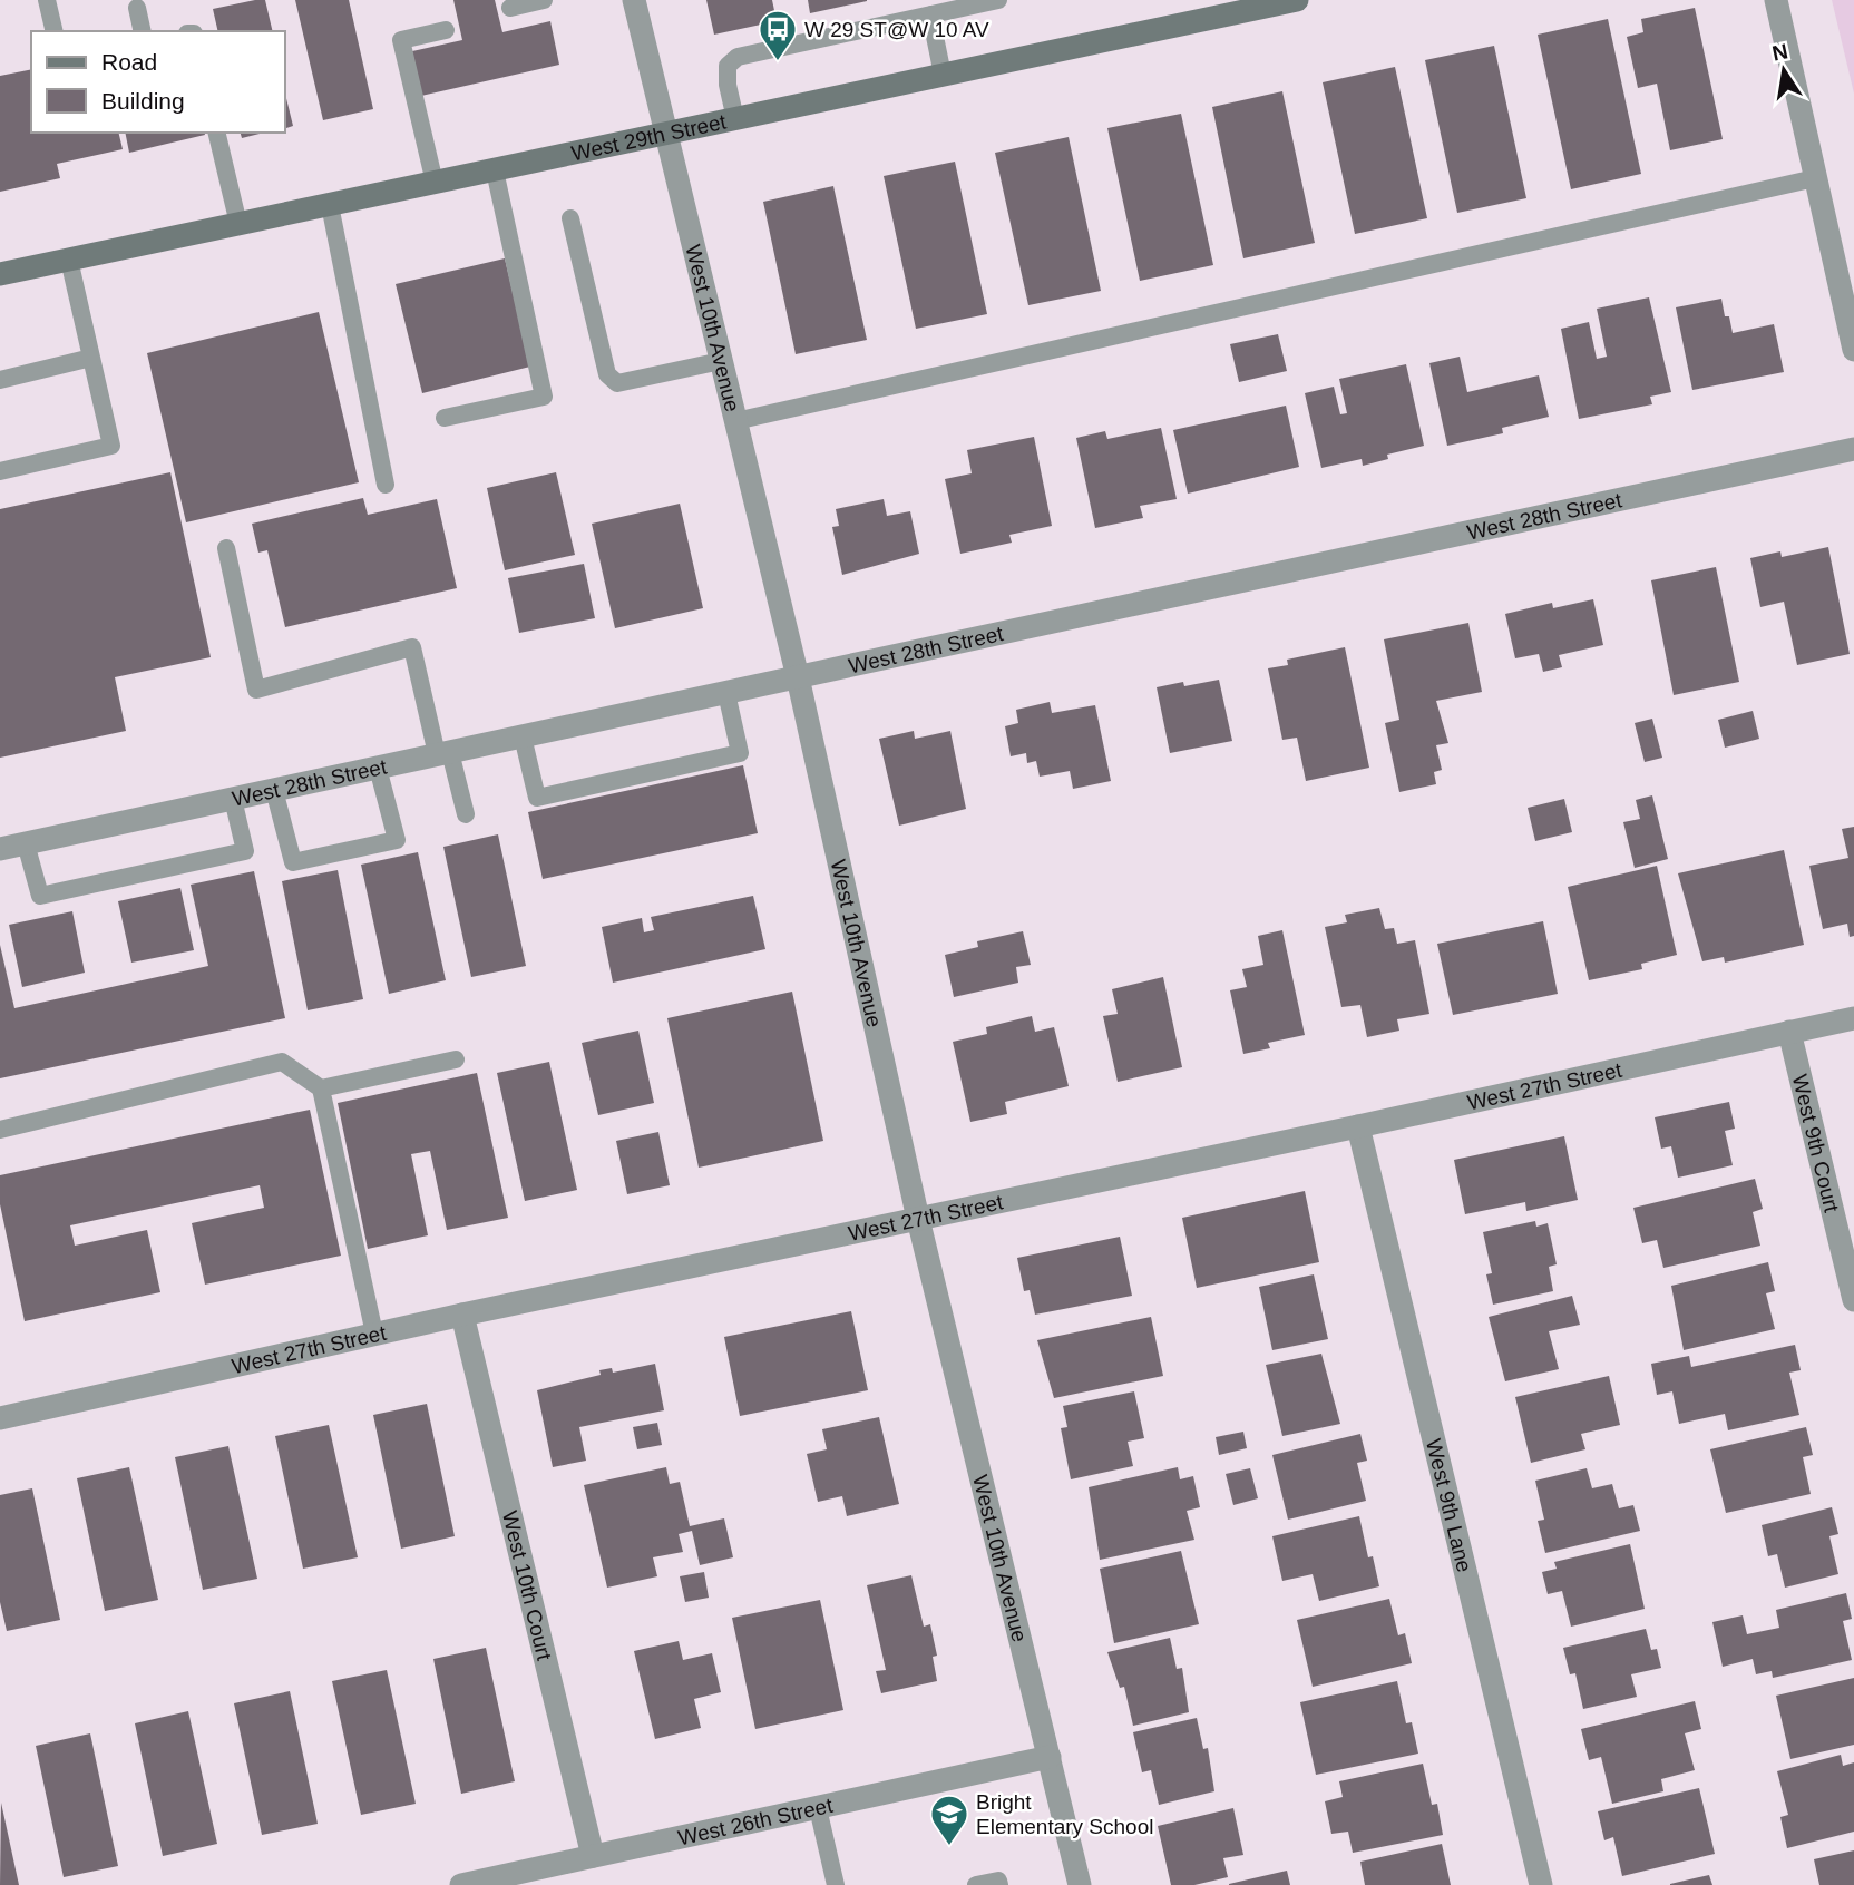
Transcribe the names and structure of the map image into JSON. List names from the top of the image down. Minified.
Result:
{"streets":{"street":["West 29th Street","West 10th Avenue","West 28th Street","West 27th Street","West 9th Court","West 9th Lane","West 10th Court","West 26th Street"]},"crossings":[["West 29th Street","West 10th Avenue"],["West 10th Avenue","West 28th Street"],["West 10th Avenue","West 27th Street"],["West 10th Avenue","West 26th Street"],["West 27th Street","West 9th Court"],["West 27th Street","West 9th Lane"],["West 27th Street","West 10th Court"],["West 10th Court","West 26th Street"]],"places":{"bus stop":["W 29 ST@W 10 AV"],"school or university":["Bright Elementary School"]},"legend":["Road","Building"],"north":"top"}
